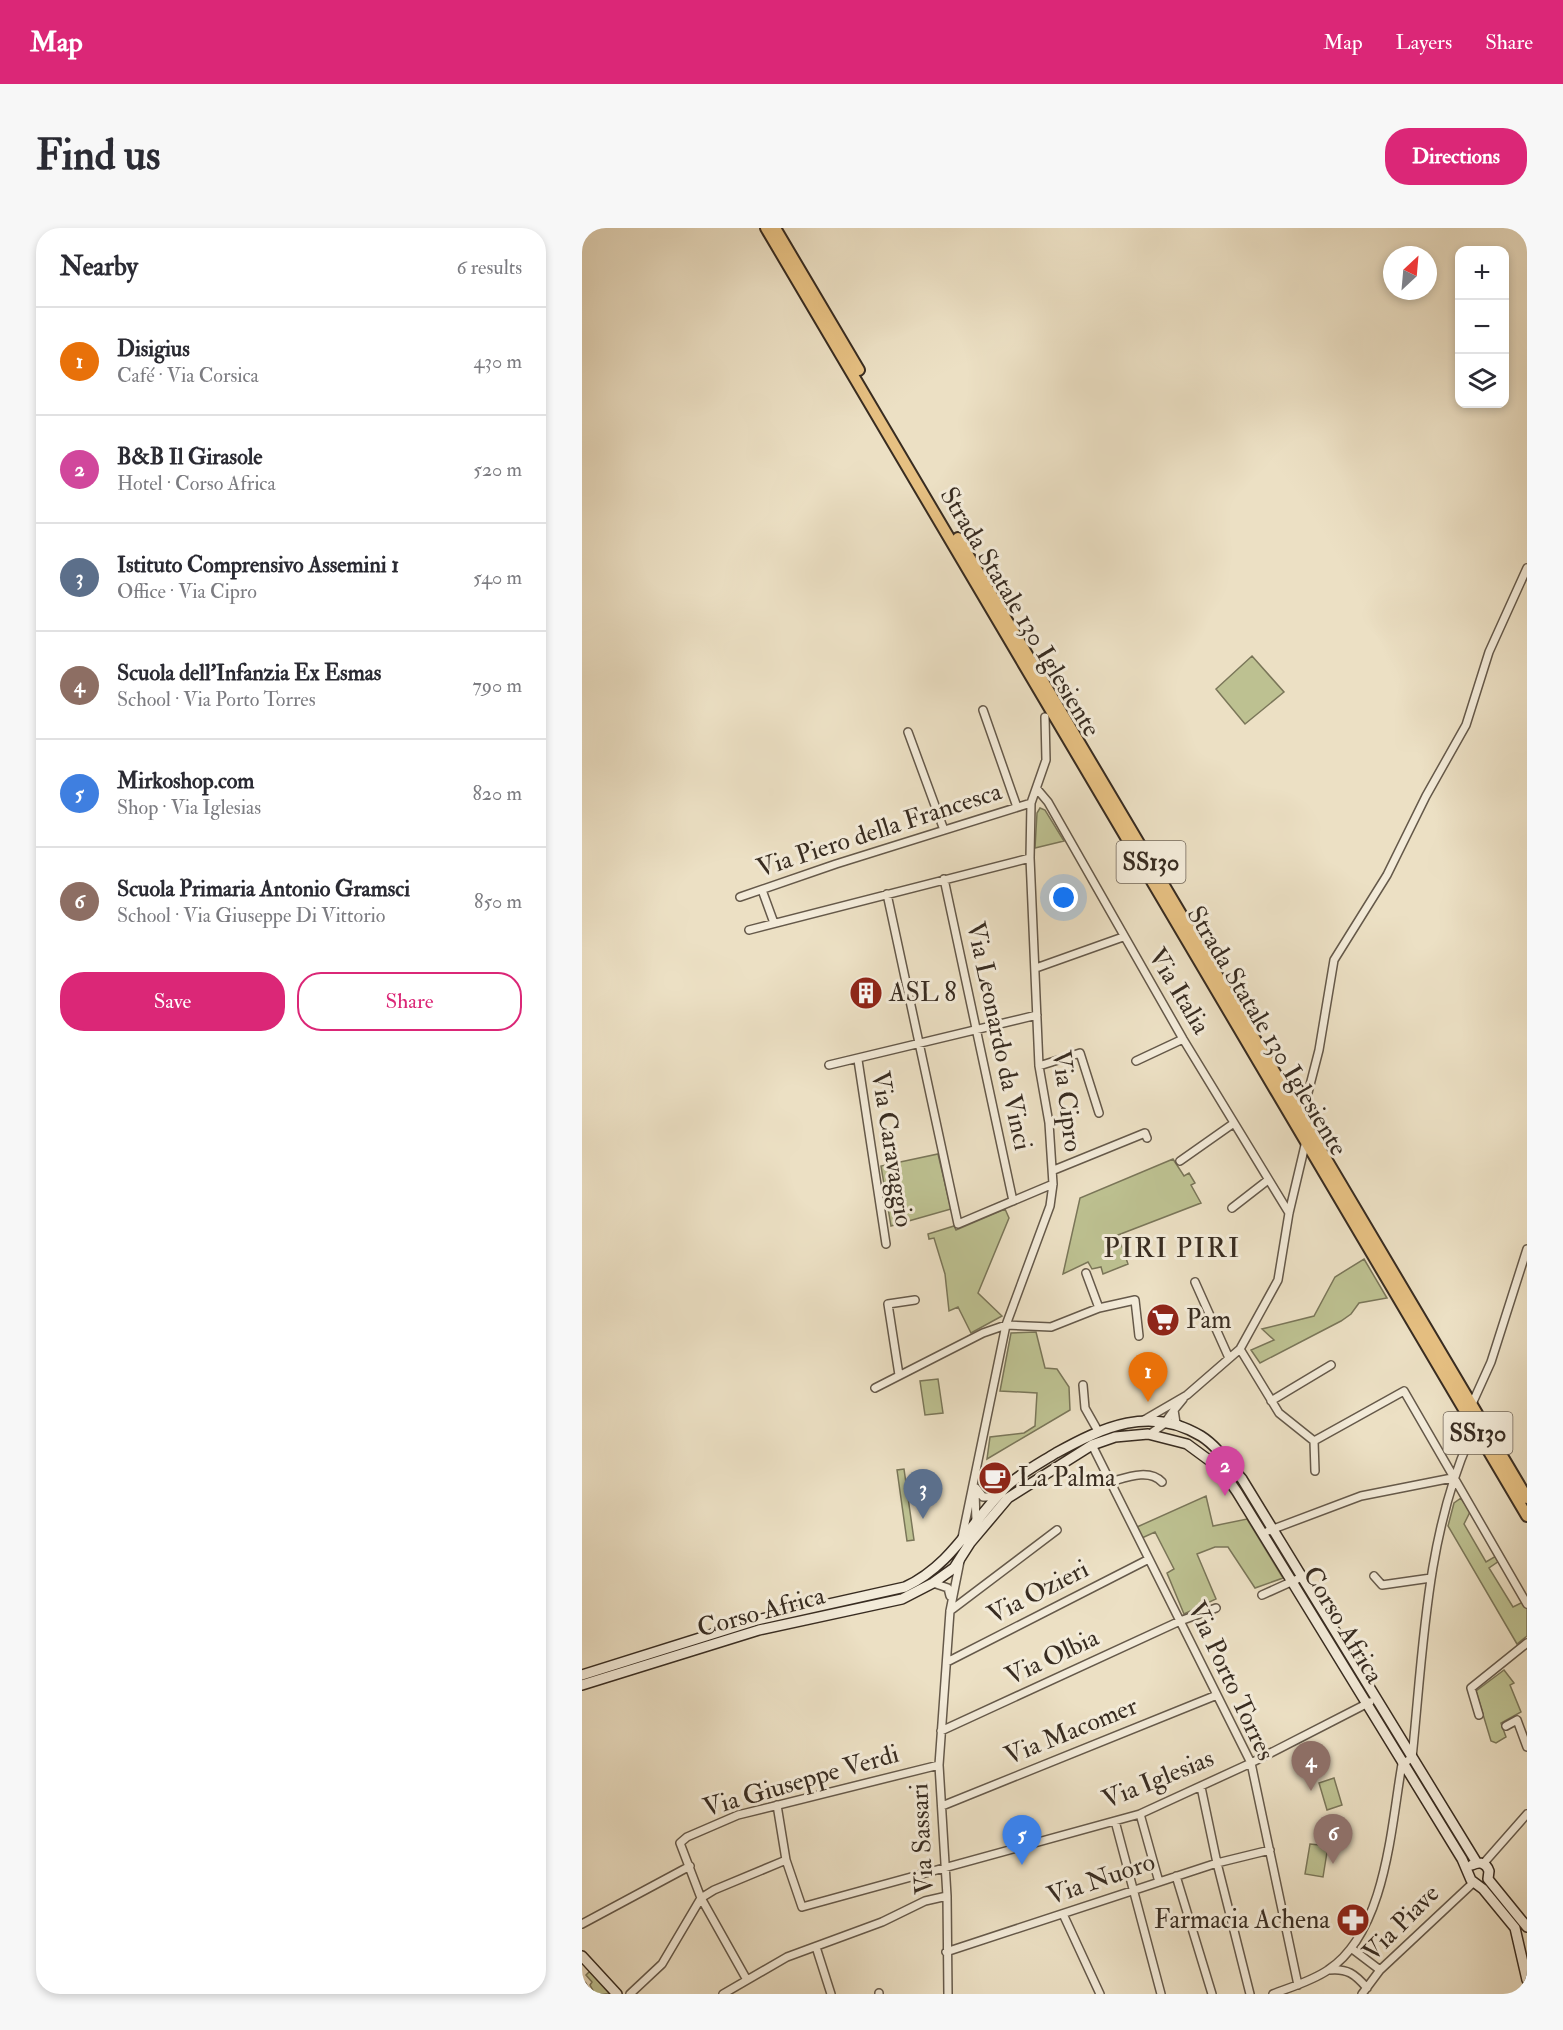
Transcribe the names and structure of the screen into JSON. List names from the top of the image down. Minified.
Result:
{"streets":{"main road":["Strada Statale 130 Iglesiente","SS130"],"street":["Via Piero della Francesca","Via Italia","Via Leonardo da Vinci","Via Cipro","Via Caravaggio","Via Ozieri","Corso Africa","Via Olbia","Via Porto Torres","Via Macomer","Via Iglesias","Via Giuseppe Verdi","Via Sassari","Via Nuoro","Via Piave"]},"crossings":[["Via Piero della Francesca","Via Cipro"],["Via Italia","Via Cipro"],["Via Cipro","Corso Africa"],["Via Cipro","Via Sassari"],["Via Ozieri","Via Porto Torres"],["Via Ozieri","Via Sassari"],["Corso Africa","Via Porto Torres"],["Corso Africa","Via Iglesias"],["Corso Africa","Via Sassari"],["Corso Africa","Via Piave"],["Via Olbia","Via Porto Torres"],["Via Olbia","Via Sassari"],["Via Porto Torres","Via Macomer"],["Via Porto Torres","Via Iglesias"],["Via Porto Torres","Via Nuoro"],["Via Macomer","Via Sassari"],["Via Iglesias","Via Sassari"],["Via Giuseppe Verdi","Via Sassari"],["Via Sassari","Via Nuoro"]],"districts":["PIRI PIRI"],"places":{"building":["ASL 8"],"supermarket":["Pam"],"cafe":["La Palma"],"pharmacy":["Farmacia Achena"]},"north":"top right","page":{"header":"Map","nav":["Map","Layers","Share"],"buttons":["Directions",["Save","Share"]],"title":"Find us","heading":["Nearby","6 results"],"map_buttons":["+","−"],"list":[{"mark":"1","name":"Disigius","note":"Café · Via Corsica","value":"430 m"},{"mark":"2","name":"B&B Il Girasole","note":"Hotel · Corso Africa","value":"520 m"},{"mark":"3","name":"Istituto Comprensivo Assemini 1","note":"Office · Via Cipro","value":"540 m"},{"mark":"4","name":"Scuola dell'Infanzia Ex Esmas","note":"School · Via Porto Torres","value":"790 m"},{"mark":"5","name":"Mirkoshop.com","note":"Shop · Via Iglesias","value":"820 m"},{"mark":"6","name":"Scuola Primaria Antonio Gramsci","note":"School · Via Giuseppe Di Vittorio","value":"850 m"}],"pins":["1","2","3","4","6","5"]}}
